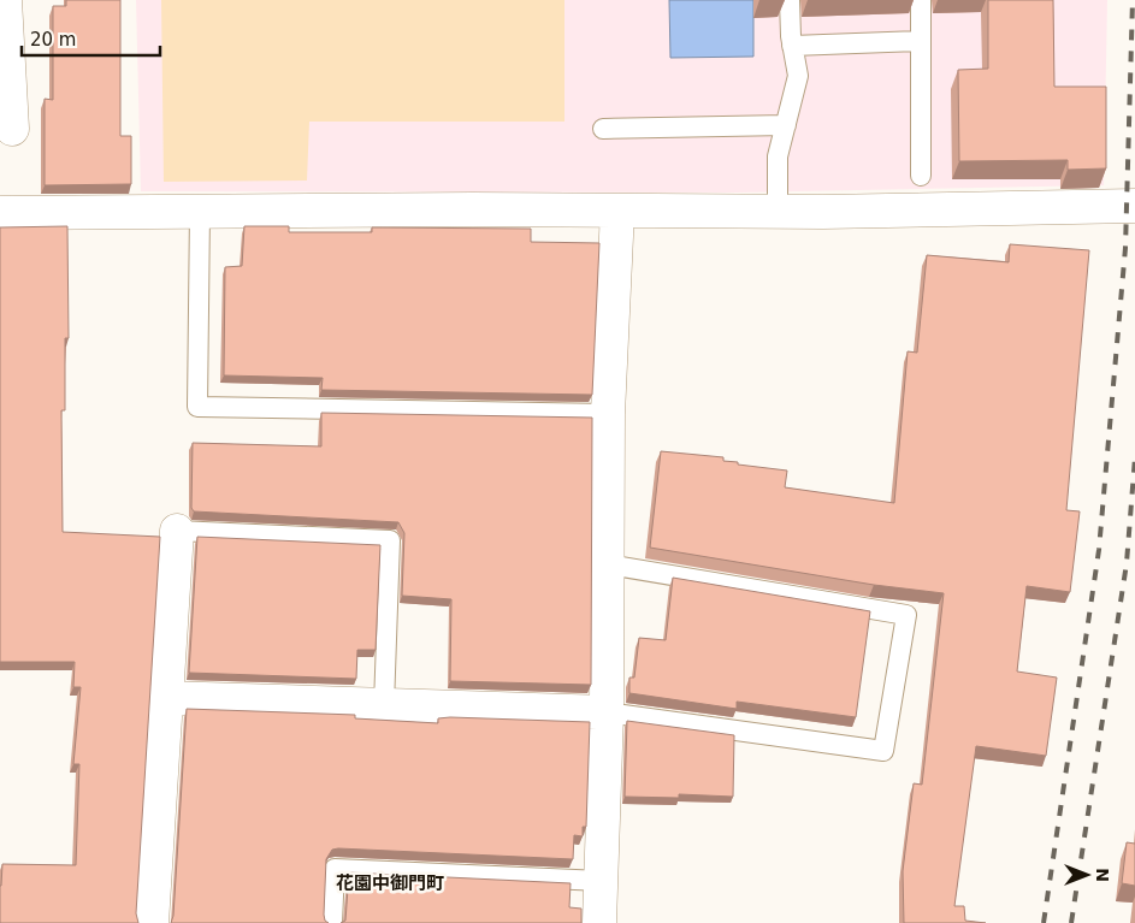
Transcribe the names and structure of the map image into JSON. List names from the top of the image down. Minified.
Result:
{"districts":["花園中御門町"],"scale_bar":"20 m","north":"right"}
